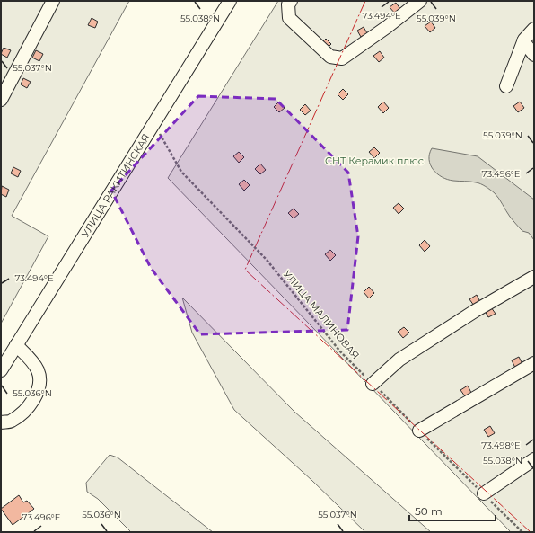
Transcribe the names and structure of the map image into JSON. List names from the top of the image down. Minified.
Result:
{"streets":{"street":["УЛИЦА РАКИТИНСКАЯ"],"path":["УЛИЦА МАЛИНОВАЯ"]},"crossings":[["УЛИЦА РАКИТИНСКАЯ","УЛИЦА МАЛИНОВАЯ"]],"parks":["СНТ Керамик плюс"],"scale_bar":"50 m","coordinates":["73.494°E","55.038°N","55.039°N","55.037°N","73.496°E","55.036°N","73.498°E"]}
